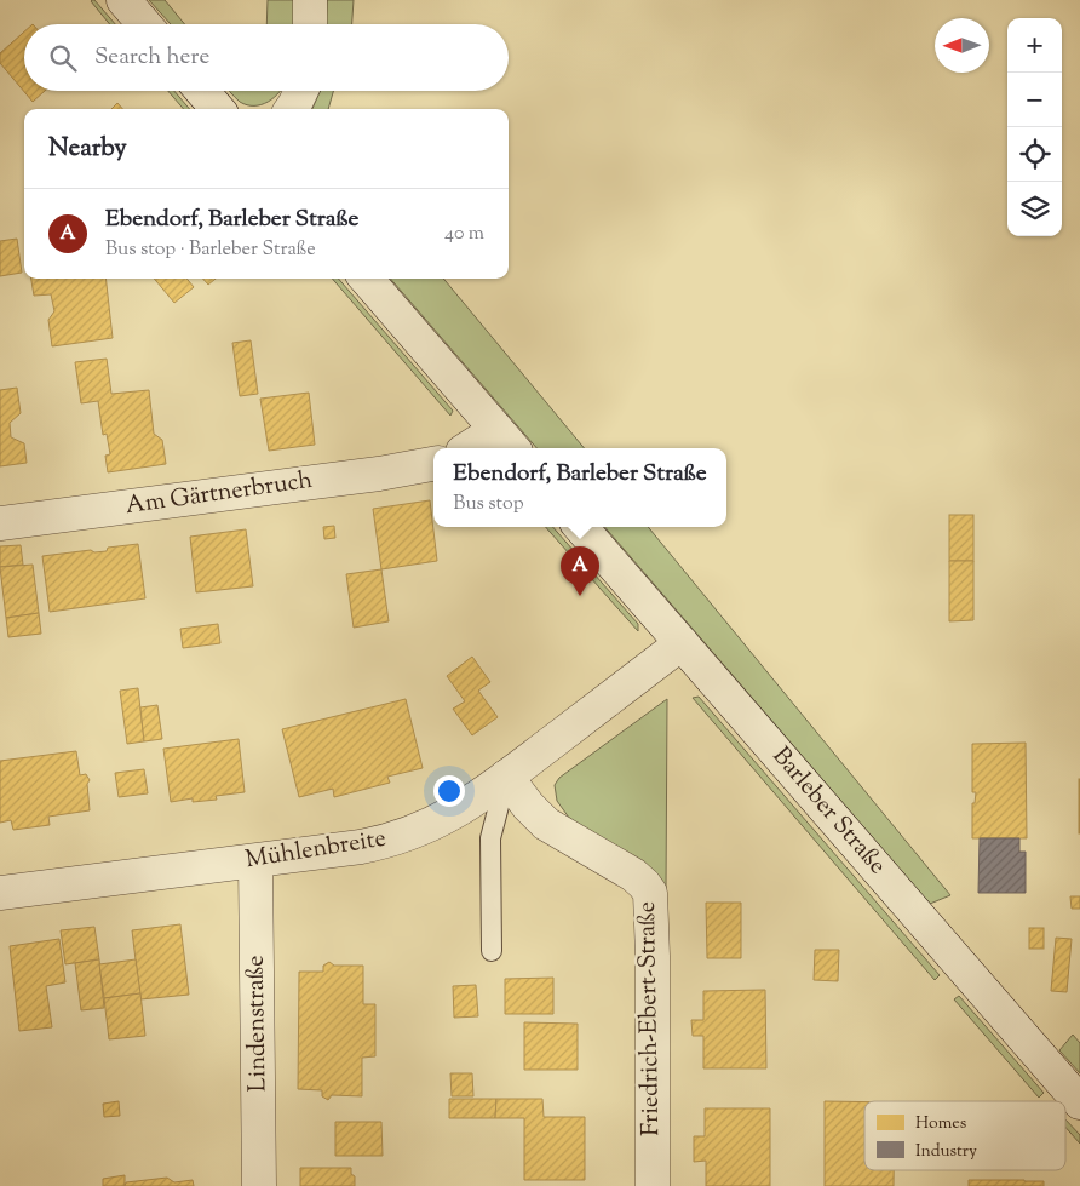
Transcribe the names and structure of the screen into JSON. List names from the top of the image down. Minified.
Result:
{"streets":{"street":["Am Gärtnerbruch","Barleber Straße","Mühlenbreite","Friedrich-Ebert-Straße","Lindenstraße"]},"crossings":[["Barleber Straße","Mühlenbreite"],["Mühlenbreite","Friedrich-Ebert-Straße"],["Mühlenbreite","Lindenstraße"]],"legend":["Homes","Industry"],"north":"left","page":{"map_buttons":["+","−"],"search":"Search here","heading":"Nearby","list":[{"mark":"A","name":"Ebendorf, Barleber Straße","note":"Bus stop · Barleber Straße","value":"40 m"}],"popup":["Ebendorf, Barleber Straße","Bus stop"],"pins":"A"}}
